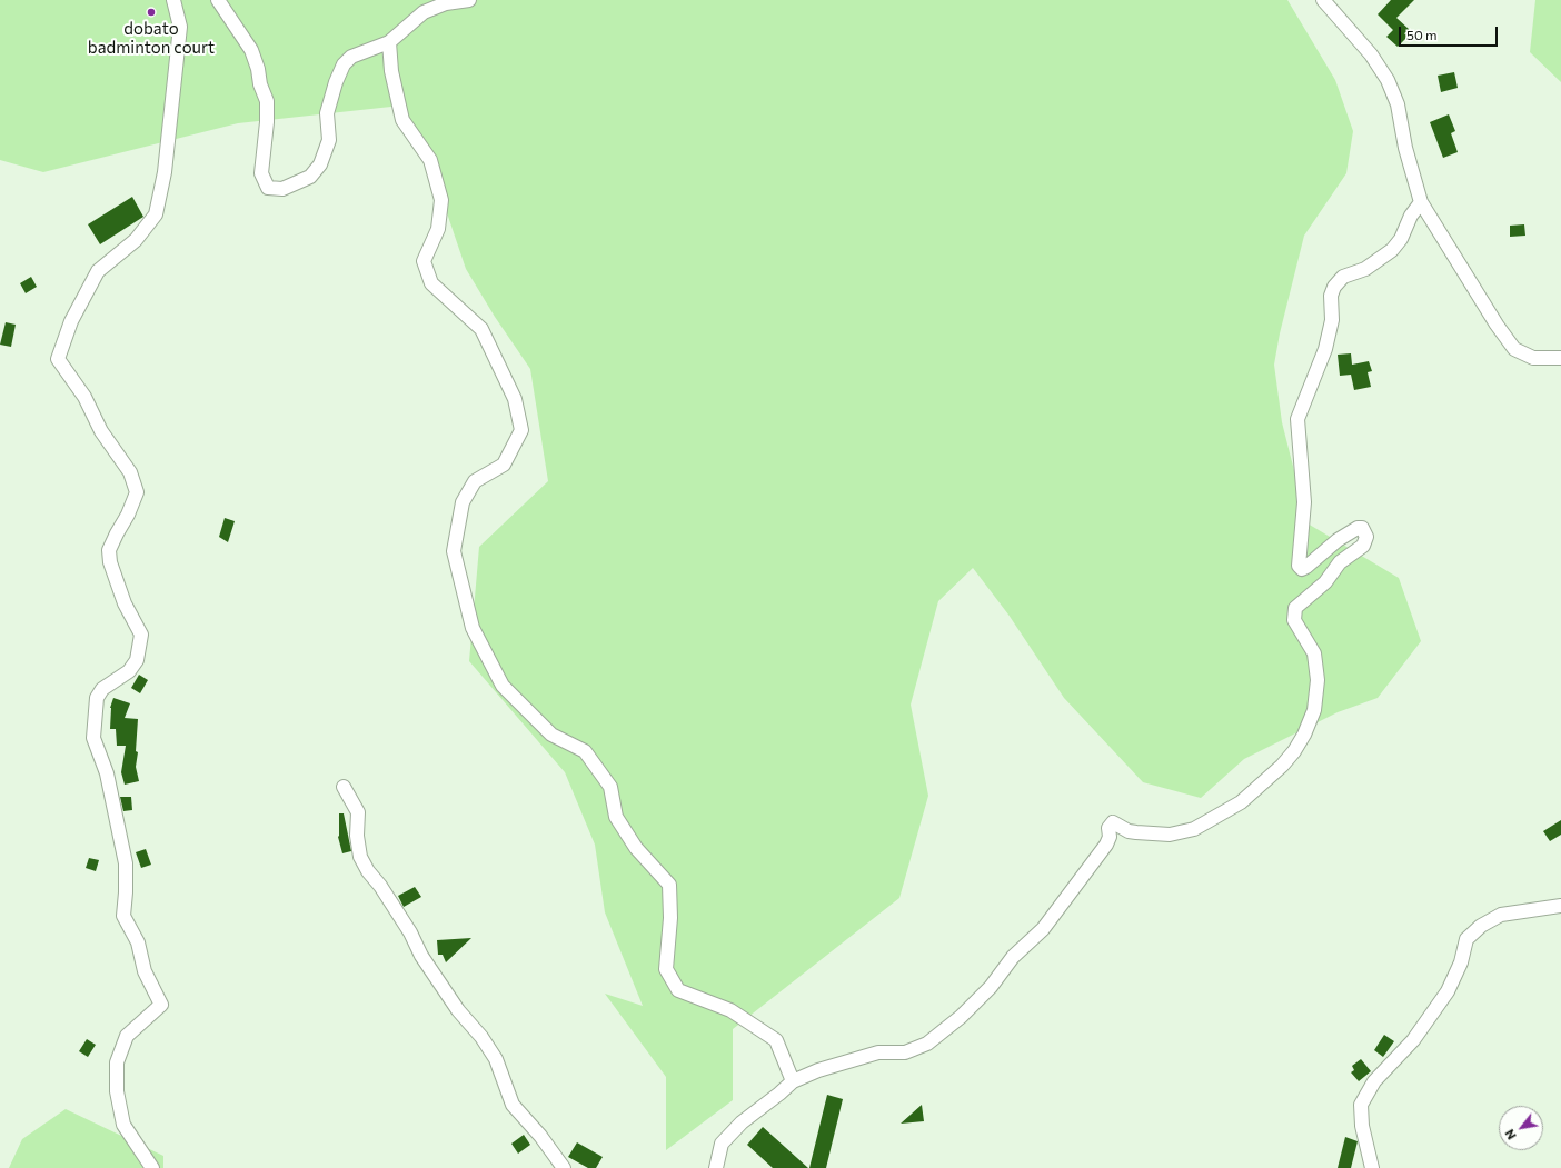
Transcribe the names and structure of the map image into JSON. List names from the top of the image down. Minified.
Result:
{"places":["dobato badminton court"],"scale_bar":"50 m","north":"bottom left"}
